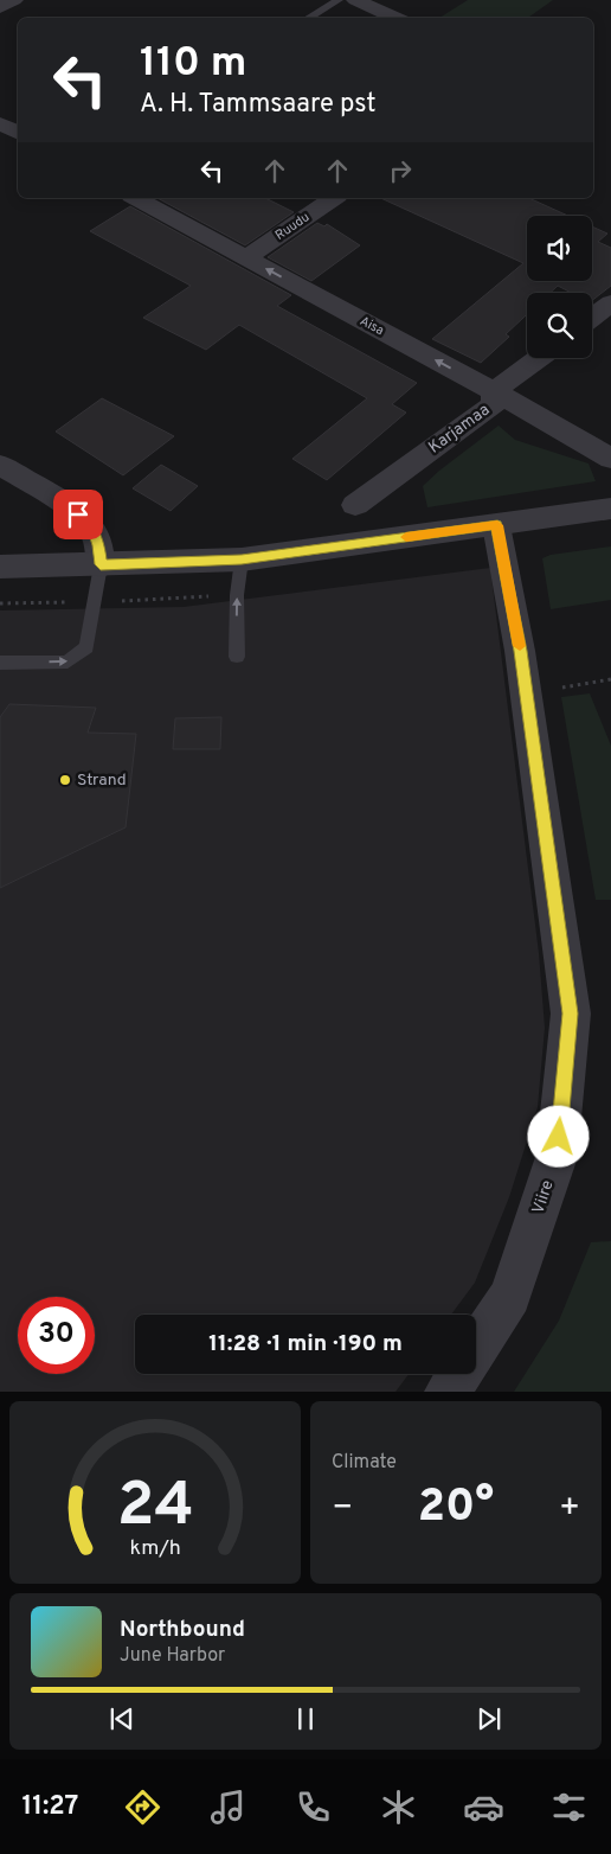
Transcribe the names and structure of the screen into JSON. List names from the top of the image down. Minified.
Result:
{"streets":{"street":["Ruudu","Aisa","Karjamaa","Viire"]},"crossings":[["Ruudu","Aisa"],["Aisa","Karjamaa"]],"one_way":["Aisa"],"places":["Strand"],"page":{"turn":["110 m","A. H. Tammsaare pst"],"limit":"30","trip":"11:28 · 1 min · 190 m","tile":"Climate","heat":["−","20°","+"],"song":["Northbound","June Harbor"],"tabs":"11:27","gauge":["24","km/h"]}}
